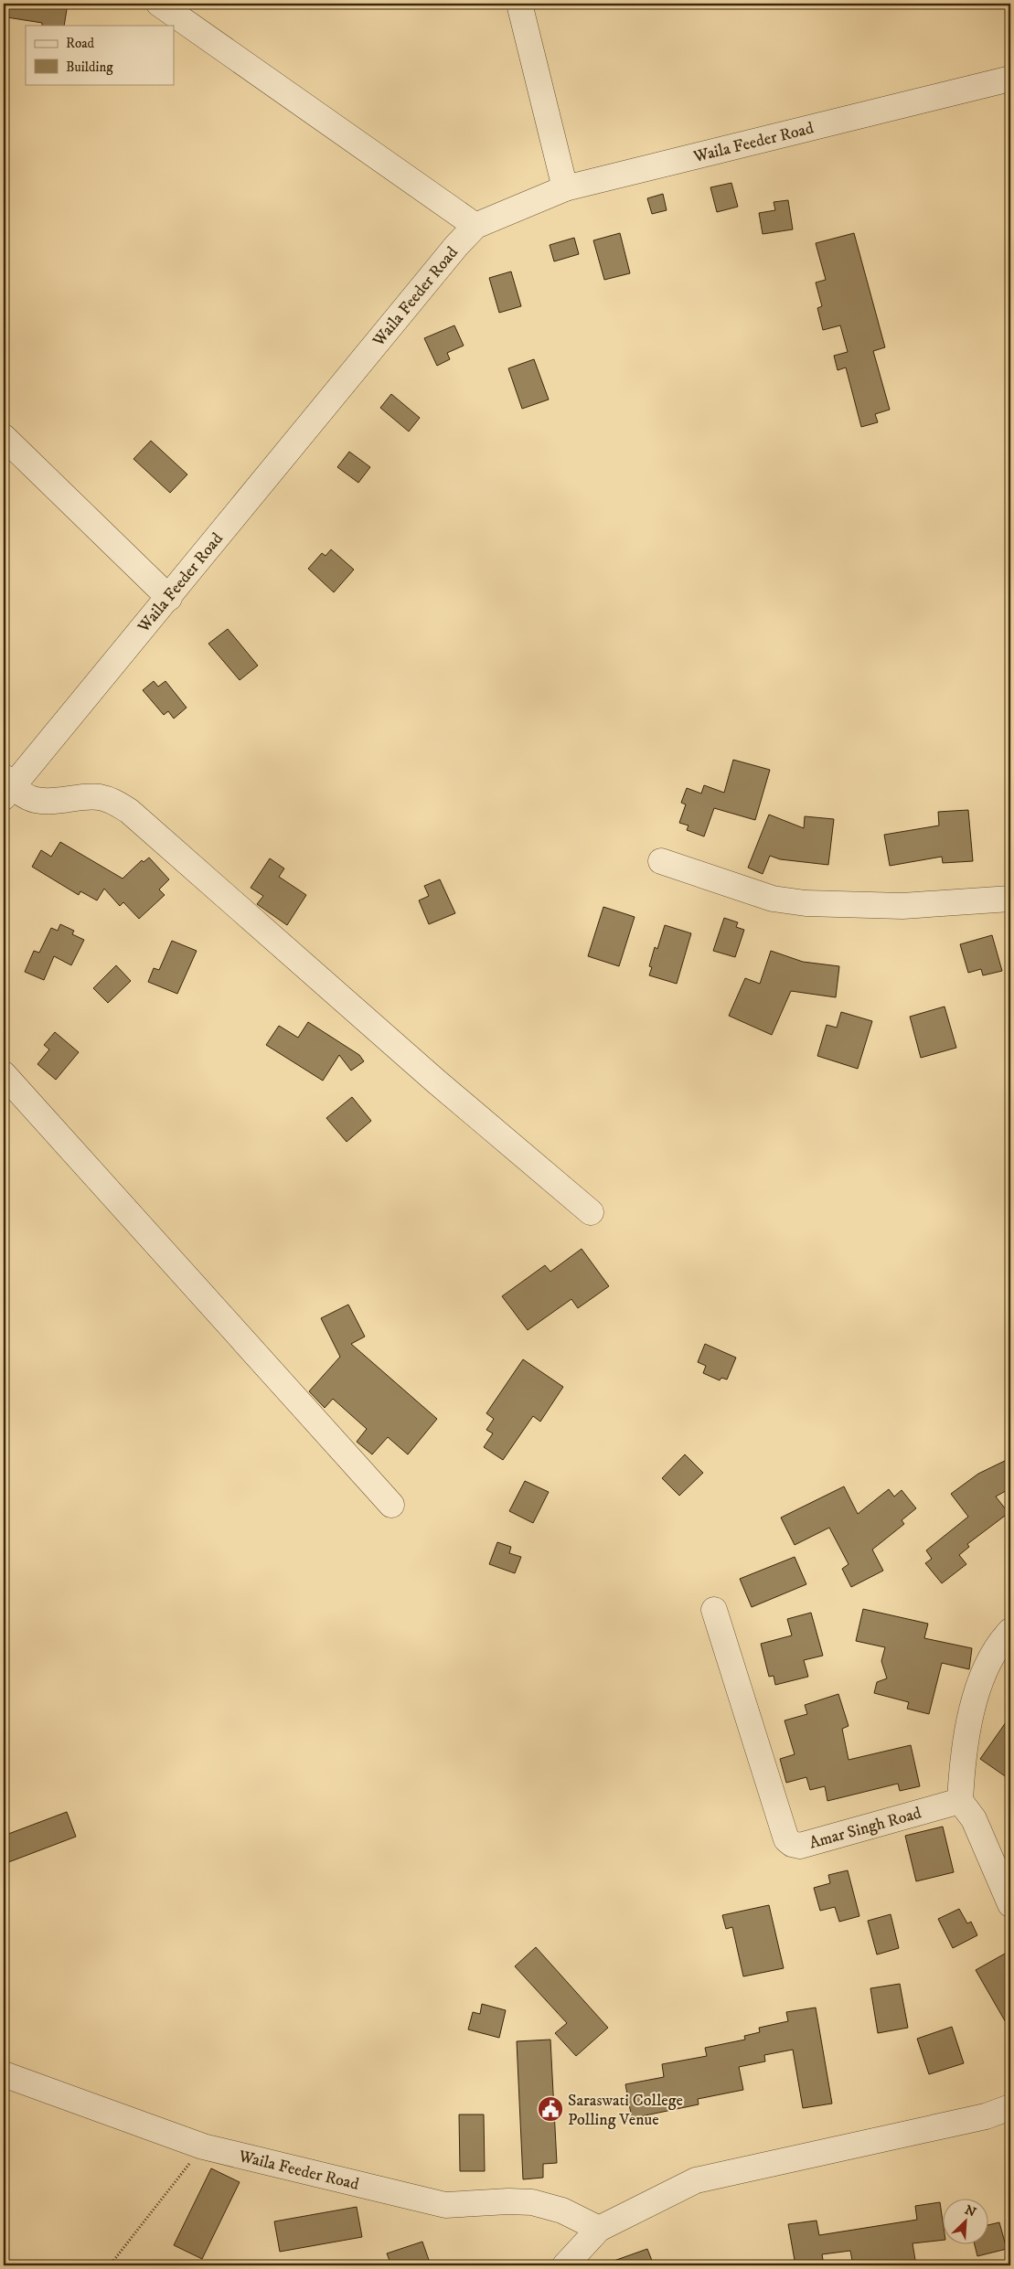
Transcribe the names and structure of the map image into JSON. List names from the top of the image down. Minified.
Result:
{"streets":{"street":["Waila Feeder Road","Amar Singh Road"]},"places":{"public building":["Saraswati College Polling Venue"]},"legend":["Road","Building"],"north":"top right"}
